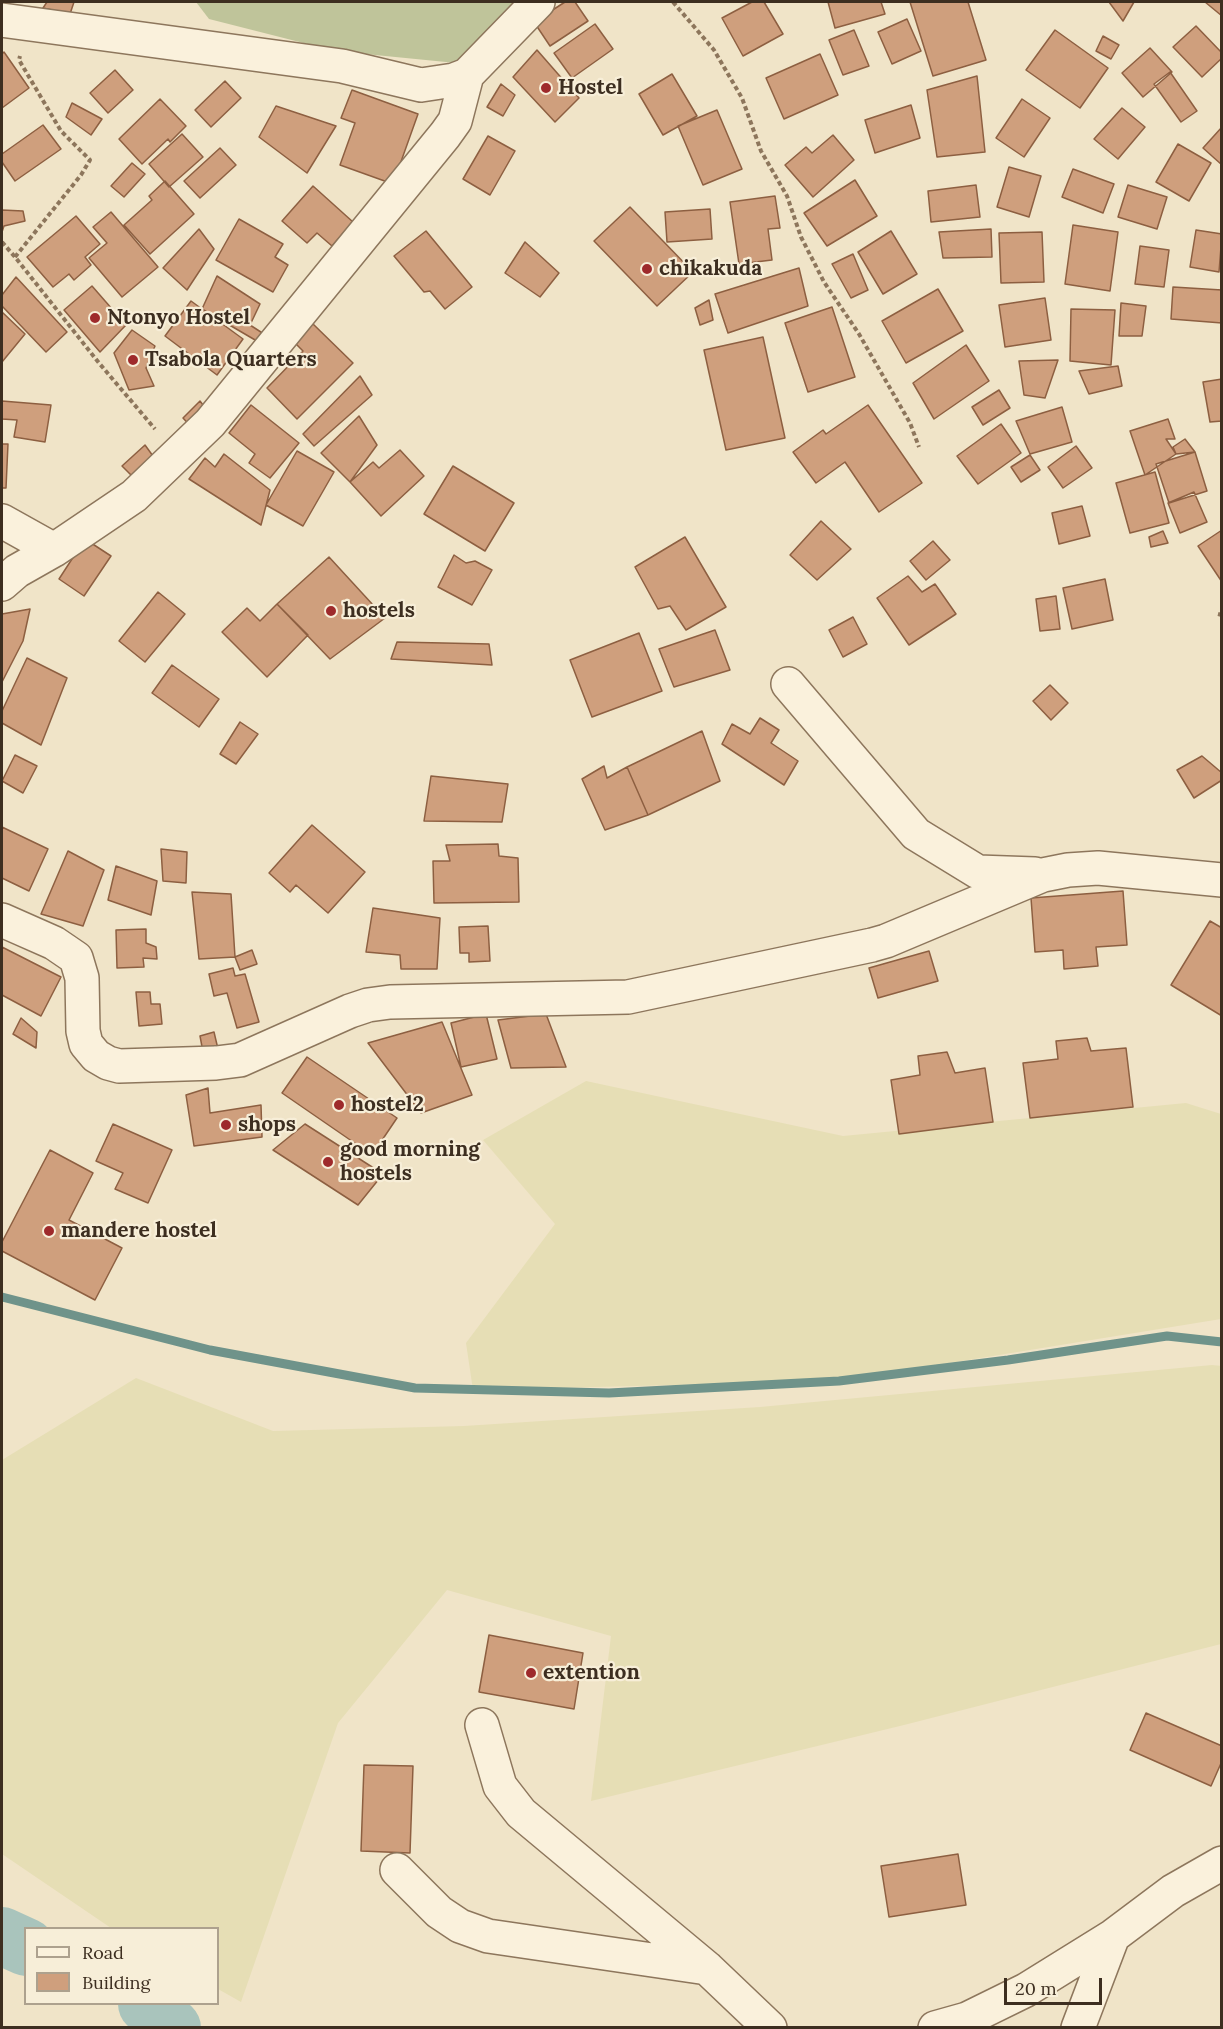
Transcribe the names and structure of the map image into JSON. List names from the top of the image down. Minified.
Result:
{"places":["Hostel","chikakuda","Ntonyo Hostel","Tsabola Quarters","hostels","hostel2","shops","good morning hostels","mandere hostel","extention"],"legend":["Road","Building"],"scale_bar":"20 m"}
